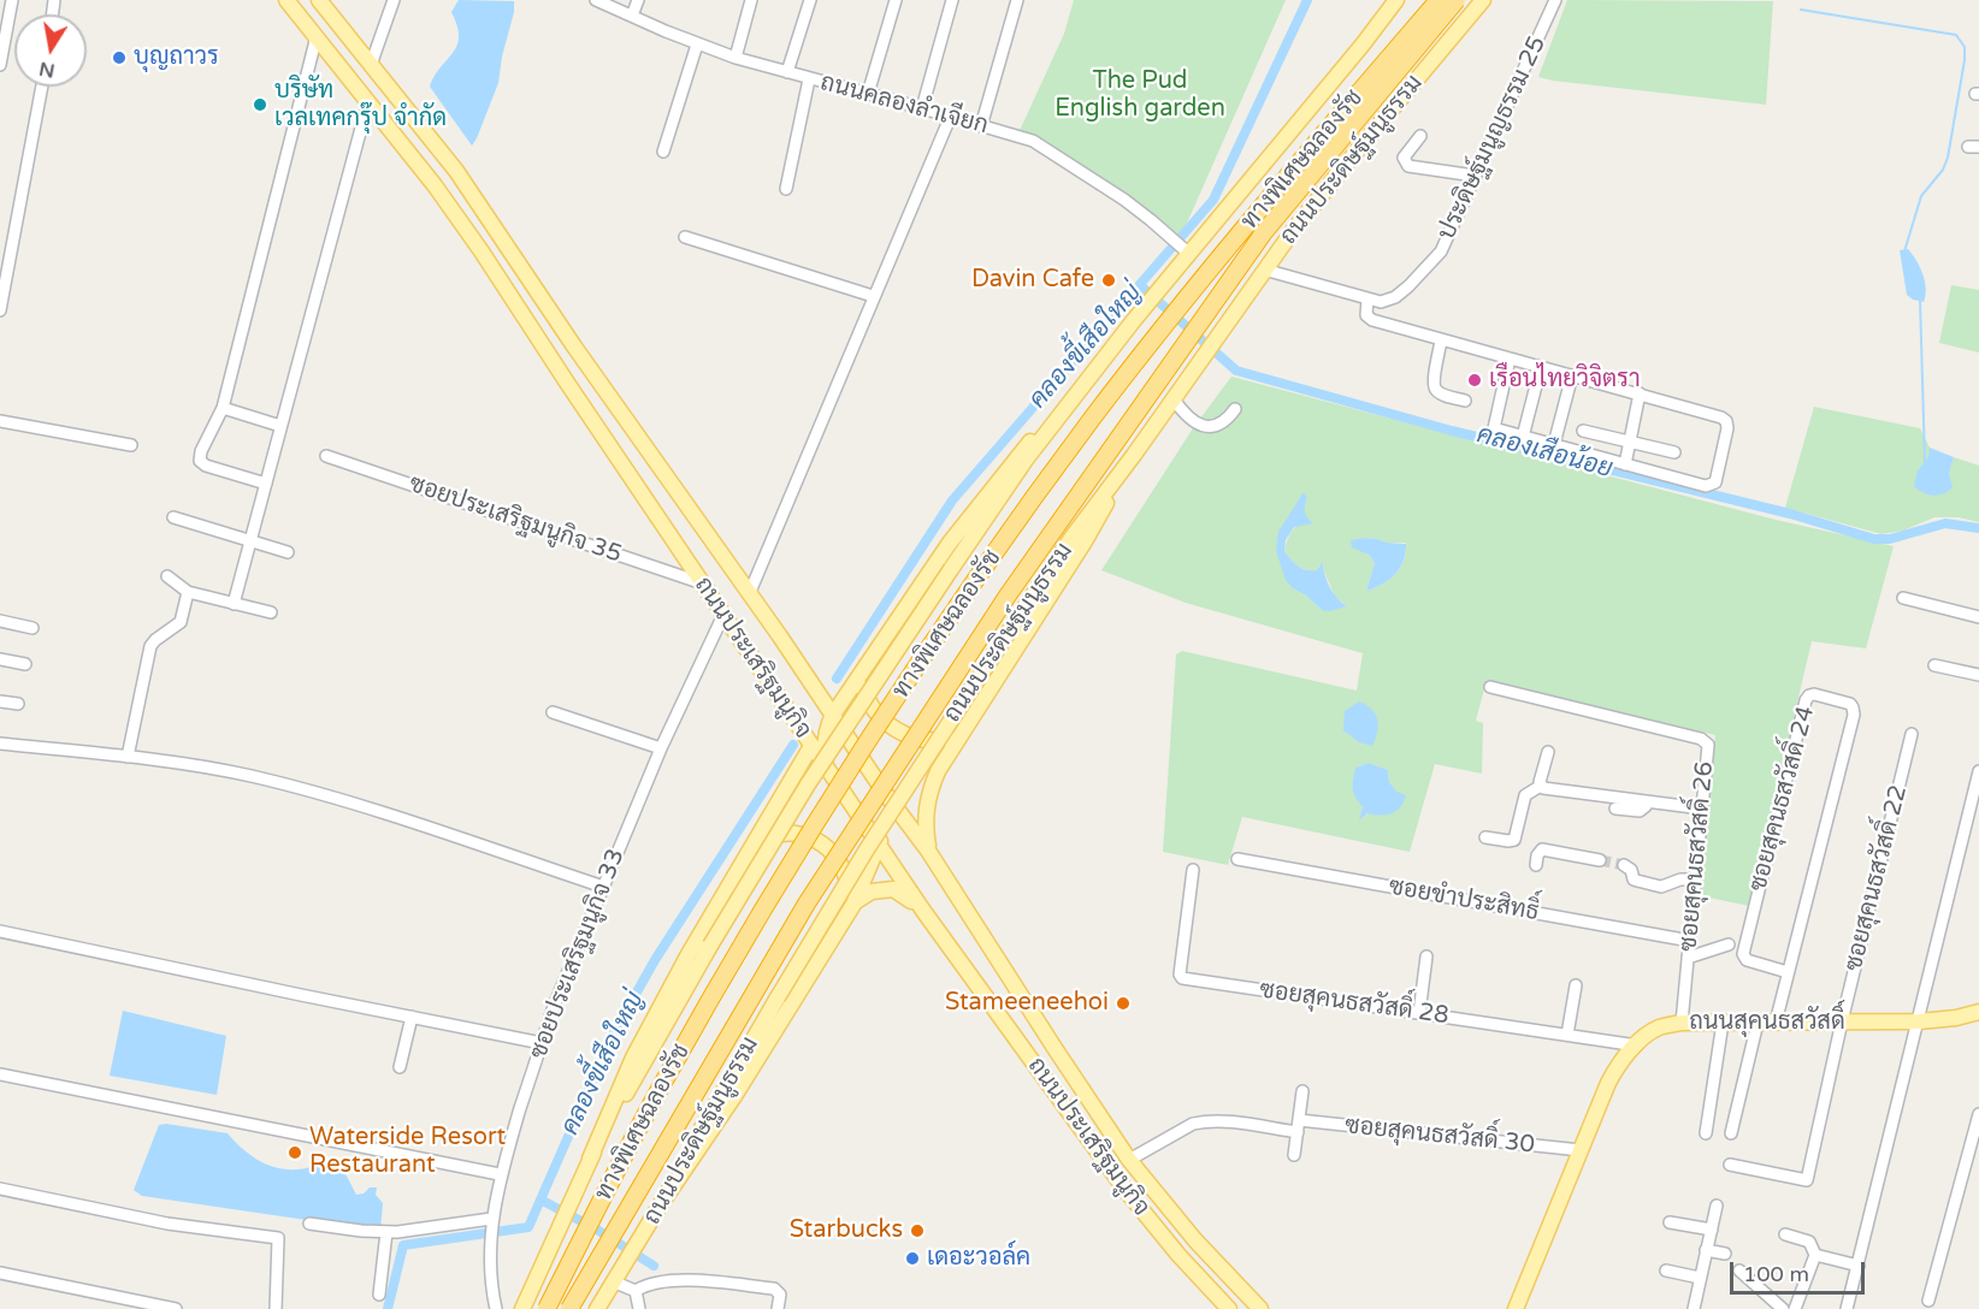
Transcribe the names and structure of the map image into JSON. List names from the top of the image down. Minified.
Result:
{"streets":{"highway":["ทางพิเศษฉลองรัช"],"main road":["ถนนประดิษฐ์มนูธรรม","ถนนประเสริฐมนูกิจ","ถนนสุคนธสวัสดิ์"],"street":["ถนนคลองลำเจียก","ประดิษฐ์มนูญธรรม 25","ซอยประเสริฐมนูกิจ 35","ซอยสุคนธสวัสดิ์ 24","ซอยสุคนธสวัสดิ์ 26","ซอยสุคนธสวัสดิ์ 22","ซอยขำประสิทธิ์","ซอยประเสริฐมนูกิจ 33","ซอยสุคนธสวัสดิ์ 28","ซอยสุคนธสวัสดิ์ 30"]},"crossings":[["ประดิษฐ์มนูญธรรม 25","ถนนประดิษฐ์มนูธรรม"],["ซอยประเสริฐมนูกิจ 35","ถนนประเสริฐมนูกิจ"],["ถนนประเสริฐมนูกิจ","ซอยประเสริฐมนูกิจ 33"],["ถนนประเสริฐมนูกิจ","ซอยสุคนธสวัสดิ์ 30"],["ซอยสุคนธสวัสดิ์ 24","ถนนสุคนธสวัสดิ์"],["ซอยสุคนธสวัสดิ์ 26","ซอยขำประสิทธิ์"],["ซอยสุคนธสวัสดิ์ 26","ถนนสุคนธสวัสดิ์"],["ซอยสุคนธสวัสดิ์ 22","ถนนสุคนธสวัสดิ์"],["ซอยสุคนธสวัสดิ์ 28","ถนนสุคนธสวัสดิ์"],["ถนนสุคนธสวัสดิ์","ซอยสุคนธสวัสดิ์ 30"]],"water":["คลองขี้เสือใหญ่","คลองเสือน้อย"],"parks":["The Pud English garden"],"places":["บุญถาวร","บริษัท เวลเทคกรุ๊ป จำกัด","Davin Cafe","เรือนไทยวิจิตรา","Stameeneehoi","Waterside Resort Restaurant","Starbucks","เดอะวอล์ค"],"scale_bar":"100 m","north":"bottom"}
